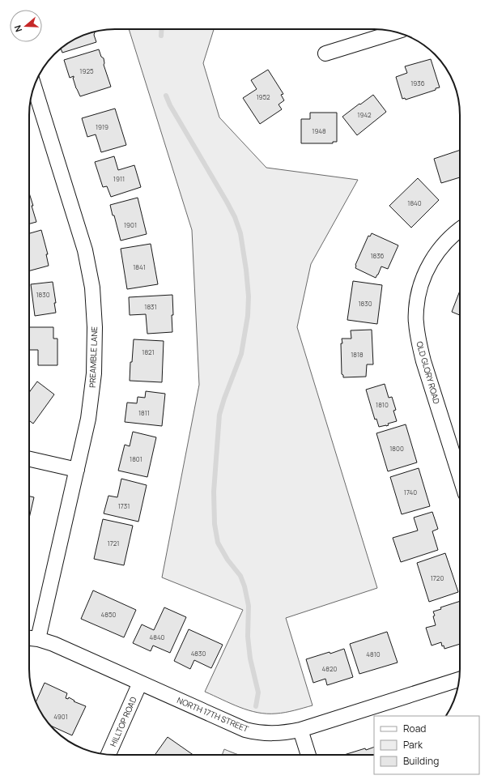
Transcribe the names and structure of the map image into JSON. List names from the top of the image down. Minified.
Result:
{"streets":{"street":["PREAMBLE LANE","OLD GLORY ROAD","NORTH 17TH STREET","HILLTOP ROAD"]},"crossings":[["PREAMBLE LANE","NORTH 17TH STREET"],["NORTH 17TH STREET","HILLTOP ROAD"]],"house_numbers":["1925","1936","1952","1942","1919","1948","1911","1840","1901","1836","1841","1830","1830","1831","1821","1818","1810","1811","1800","1801","1740","1731","1721","1720","4850","4840","4830","4810","4820","4901"],"legend":["Road","Park","Building"],"north":"left"}
